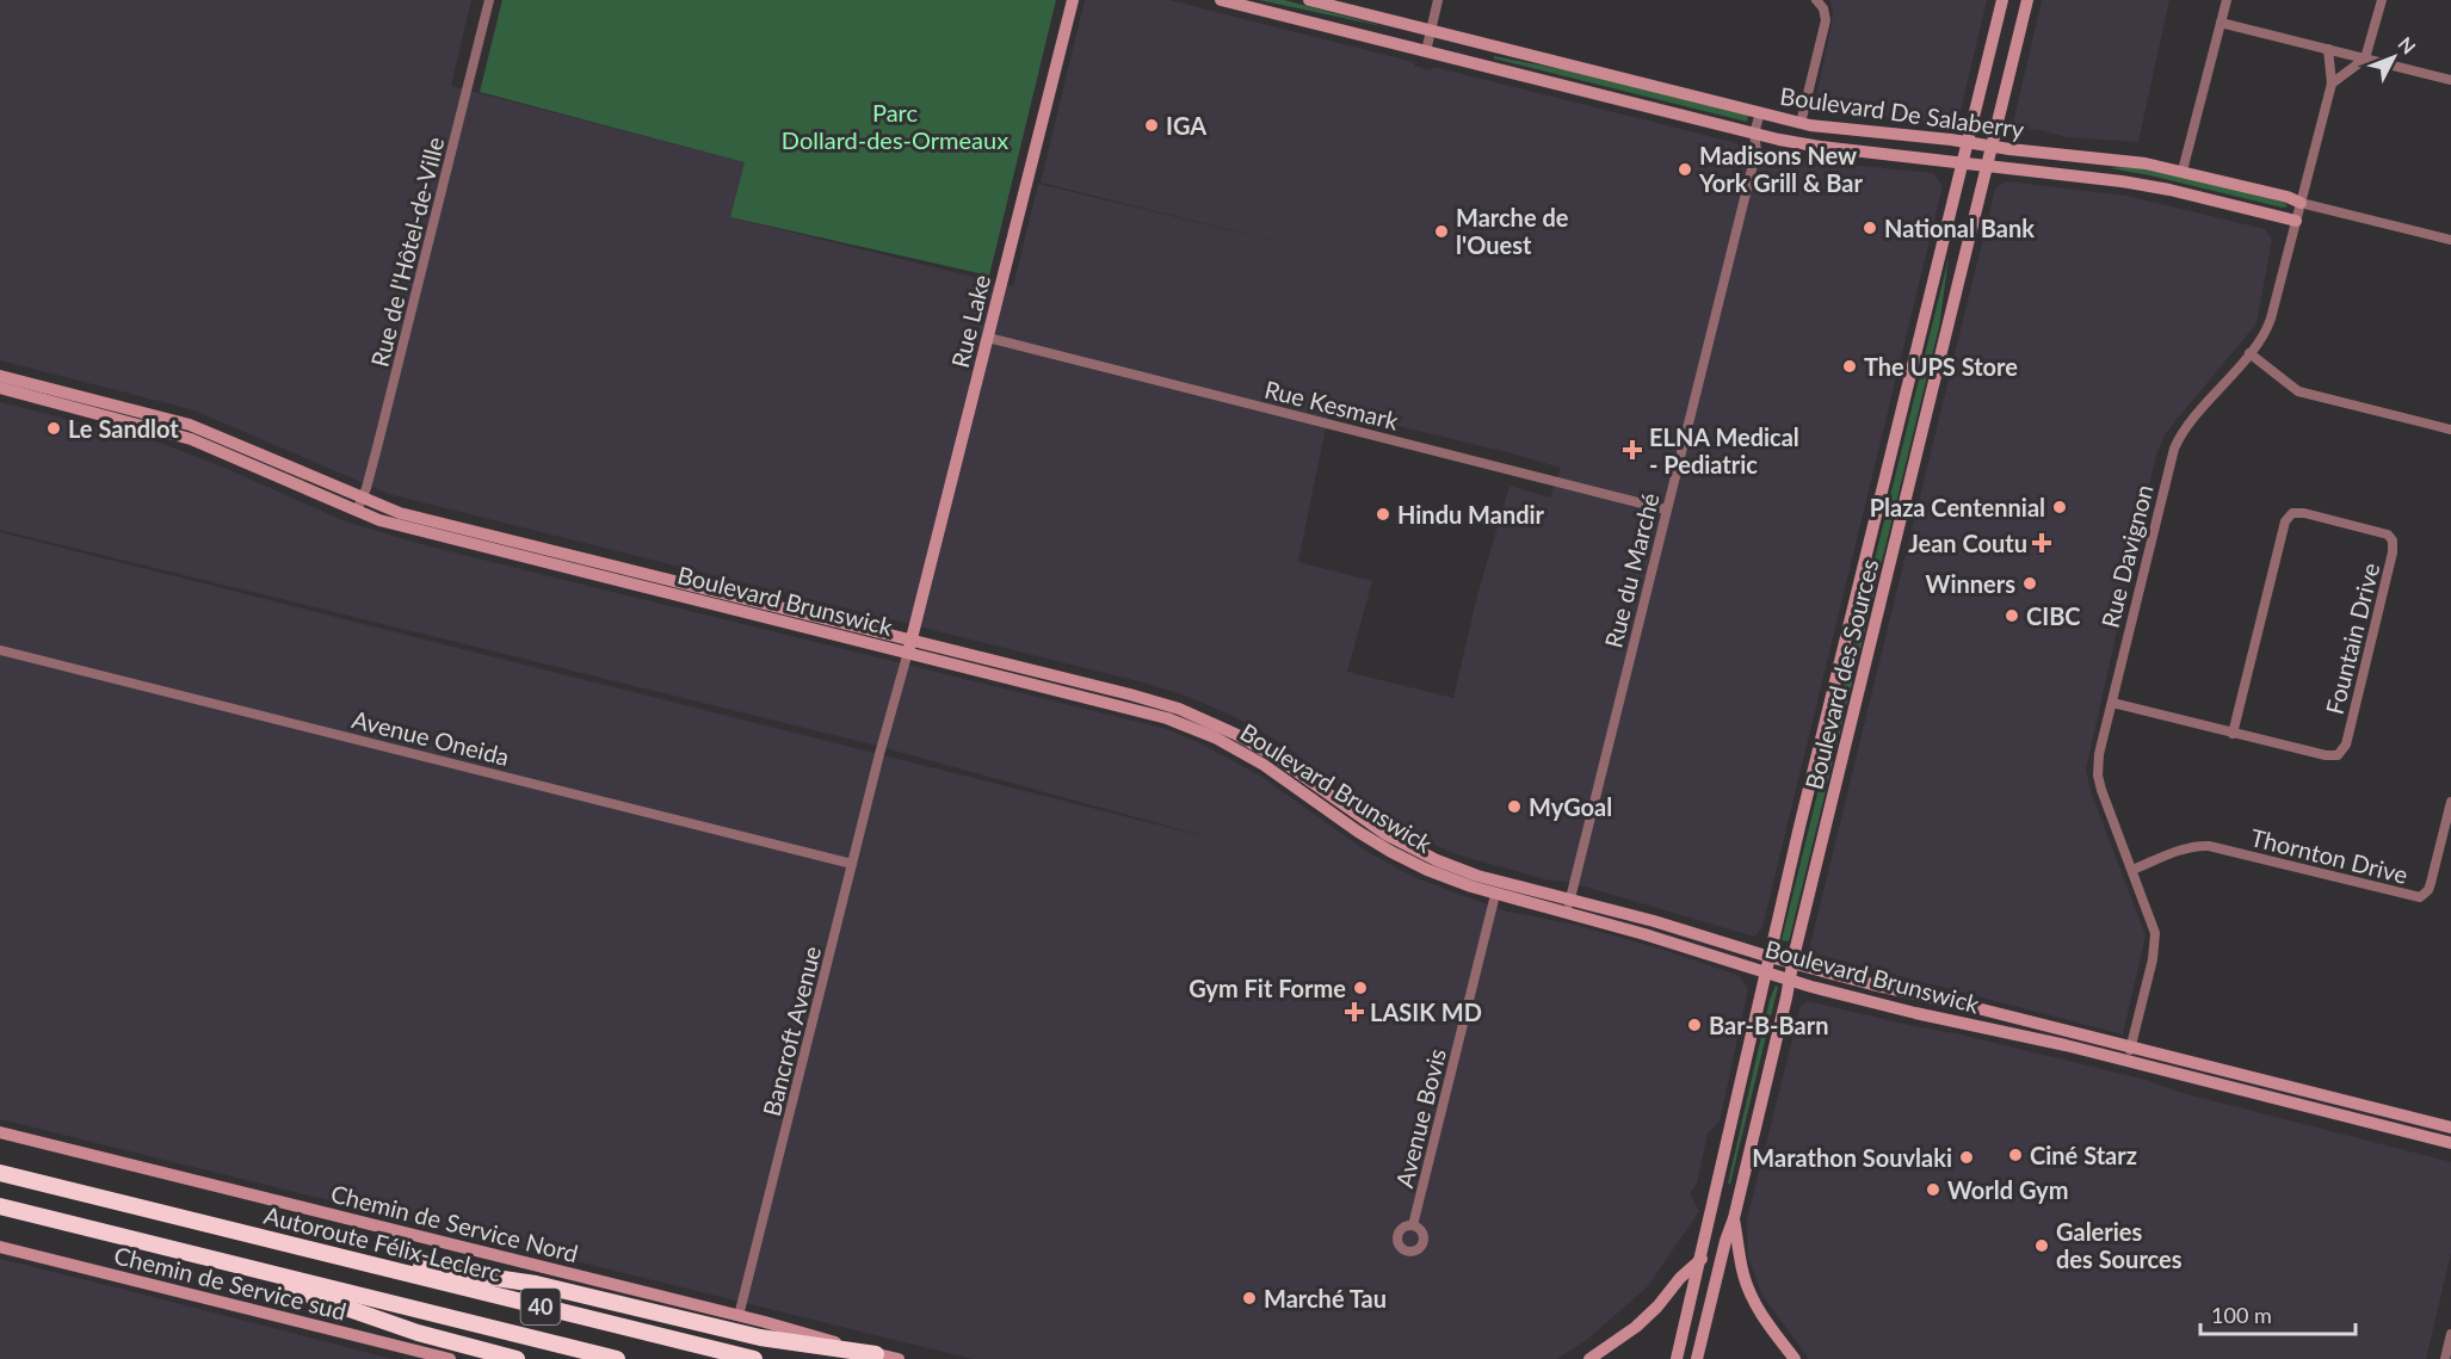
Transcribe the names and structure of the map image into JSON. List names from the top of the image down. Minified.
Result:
{"streets":{"highway":["Autoroute Félix-Leclerc","40"],"street":["Boulevard De Salaberry","Rue de l'Hôtel-de-Ville","Rue Lake","Rue Kesmark","Rue Davignon","Rue du Marché","Boulevard Brunswick","Fountain Drive","Boulevard des Sources","Avenue Oneida","Thornton Drive","Bancroft Avenue","Avenue Bovis","Chemin de Service Nord","Chemin de Service sud"]},"crossings":[["Boulevard De Salaberry","Rue Davignon"],["Boulevard De Salaberry","Rue du Marché"],["Boulevard De Salaberry","Boulevard des Sources"],["Rue de l'Hôtel-de-Ville","Boulevard Brunswick"],["Rue Lake","Rue Kesmark"],["Rue Lake","Boulevard Brunswick"],["Rue Lake","Bancroft Avenue"],["Rue Kesmark","Rue du Marché"],["Rue Davignon","Boulevard Brunswick"],["Rue Davignon","Fountain Drive"],["Rue Davignon","Thornton Drive"],["Rue du Marché","Boulevard Brunswick"],["Boulevard Brunswick","Boulevard des Sources"],["Boulevard Brunswick","Bancroft Avenue"],["Boulevard Brunswick","Avenue Bovis"],["Avenue Oneida","Bancroft Avenue"],["Bancroft Avenue","Chemin de Service Nord"]],"parks":["Parc Dollard-des-Ormeaux"],"places":{"other":["IGA","Madisons New York Grill & Bar","National Bank","Marche de l'Ouest","The UPS Store","Le Sandlot","Plaza Centennial","Hindu Mandir","Winners","CIBC","MyGoal","Gym Fit Forme","Bar-B-Barn","Ciné Starz","Marathon Souvlaki","World Gym","Galeries des Sources","Marché Tau"],"health":["ELNA Medical - Pediatric","Jean Coutu","LASIK MD"]},"scale_bar":"100 m","north":"top right"}
